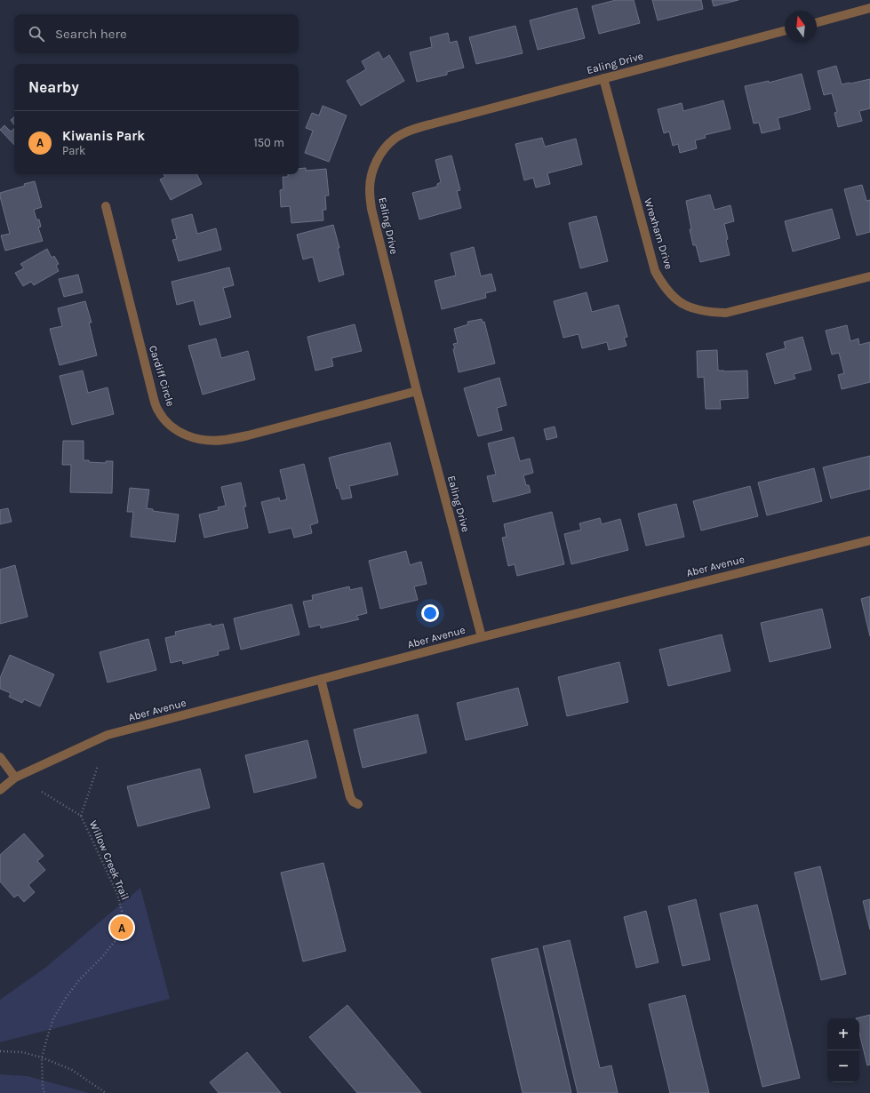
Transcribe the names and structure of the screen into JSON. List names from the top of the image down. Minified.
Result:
{"streets":{"street":["Ealing Drive","Wrexham Drive","Cardiff Circle","Aber Avenue"],"path":["Willow Creek Trail"]},"crossings":[["Ealing Drive","Wrexham Drive"],["Ealing Drive","Cardiff Circle"],["Ealing Drive","Aber Avenue"]],"north":"top","page":{"search":"Search here","heading":"Nearby","list":[{"mark":"A","name":"Kiwanis Park","note":"Park","value":"150 m"}],"pins":"A","map_buttons":["+","−"]}}
